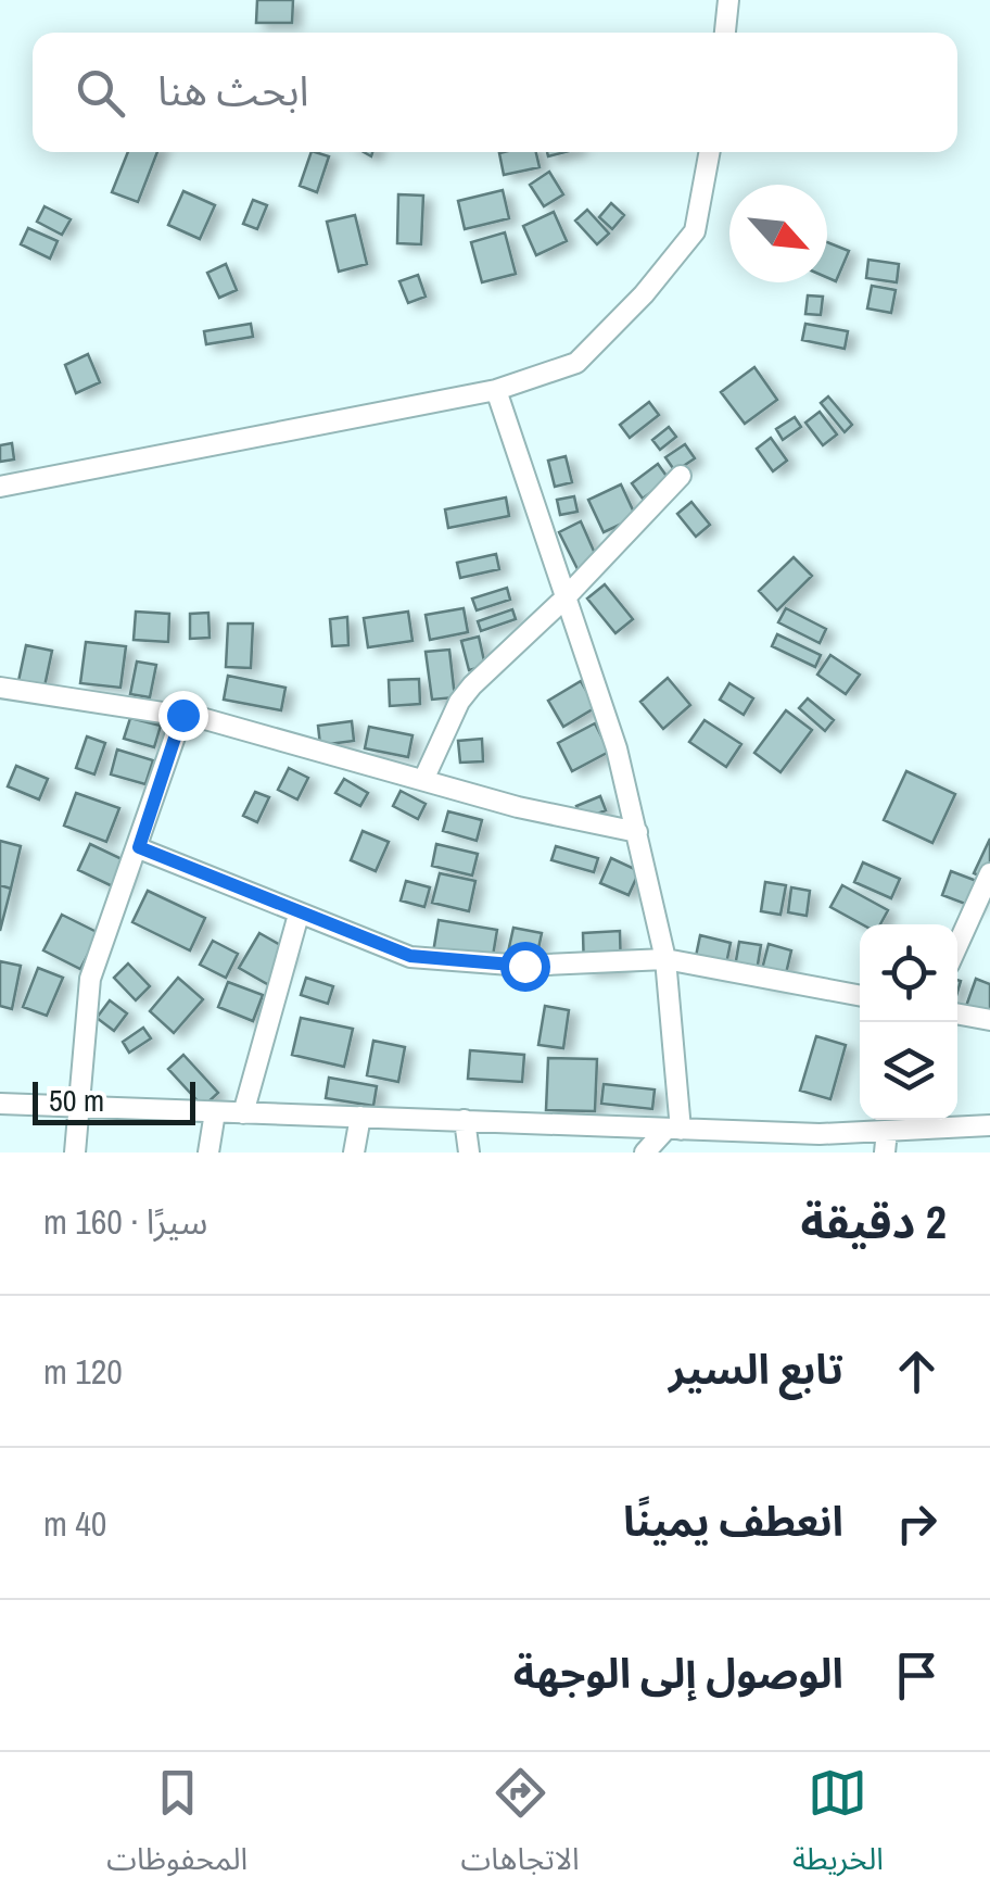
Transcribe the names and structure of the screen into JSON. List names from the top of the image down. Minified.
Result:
{"scale_bar":"50 m","north":"bottom right","page":{"search":"ابحث هنا","scale":"50 m","heading":["2 دقيقة","سيرًا · 160 m"],"list":[["تابع السير","120 m"],["انعطف يمينًا","40 m"],"الوصول إلى الوجهة"],"nav":["الخريطة","الاتجاهات","المحفوظات"]}}
